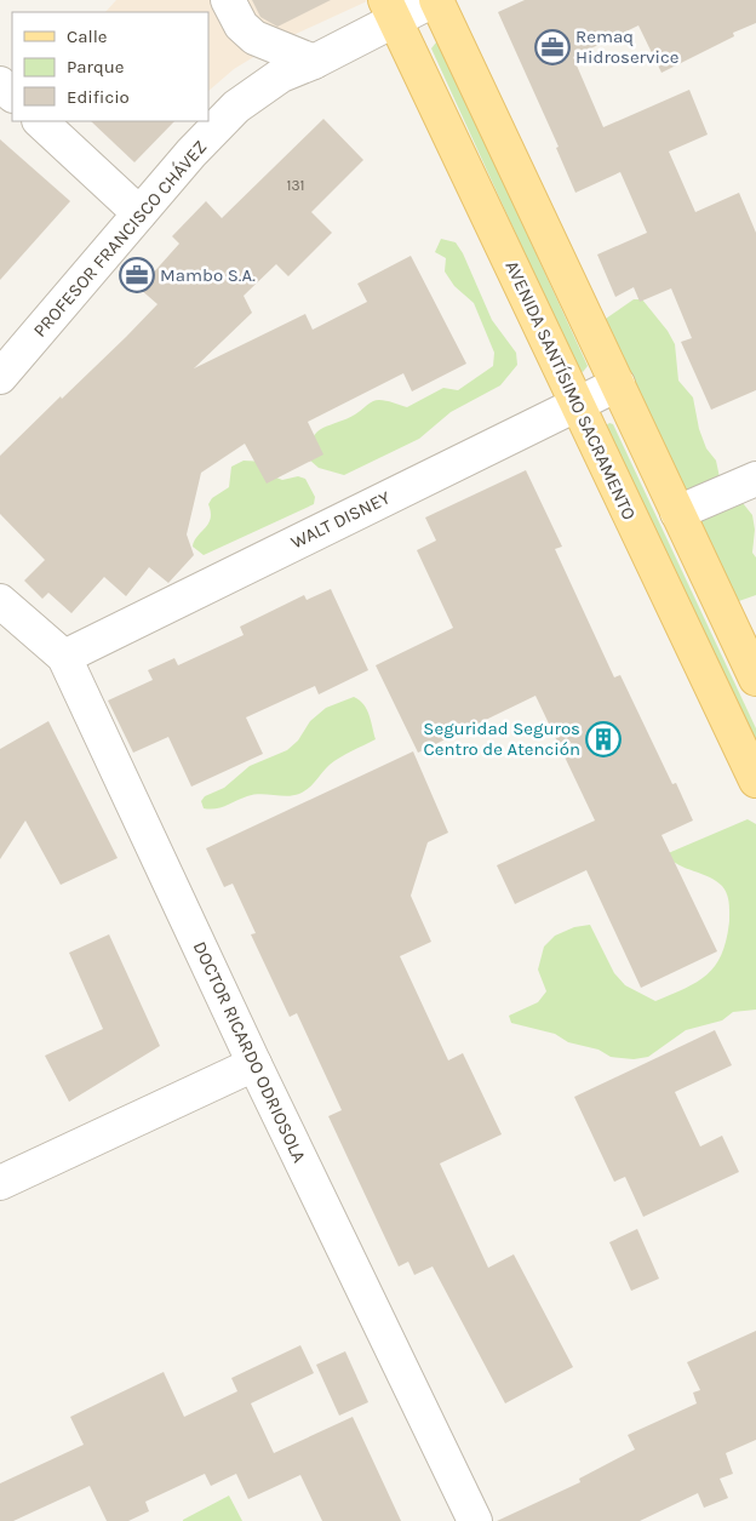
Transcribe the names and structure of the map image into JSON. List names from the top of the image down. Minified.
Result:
{"streets":{"main road":["AVENIDA SANTÍSIMO SACRAMENTO"],"street":["PROFESOR FRANCISCO CHÁVEZ","WALT DISNEY","DOCTOR RICARDO ODRIOSOLA"]},"crossings":[["PROFESOR FRANCISCO CHÁVEZ","AVENIDA SANTÍSIMO SACRAMENTO"],["AVENIDA SANTÍSIMO SACRAMENTO","WALT DISNEY"],["WALT DISNEY","DOCTOR RICARDO ODRIOSOLA"]],"places":{"office":["Remaq Hidroservice","Mambo S.A."],"building":["Seguridad Seguros Centro de Atención"]},"house_numbers":["131"],"legend":["Calle","Parque","Edificio"]}
